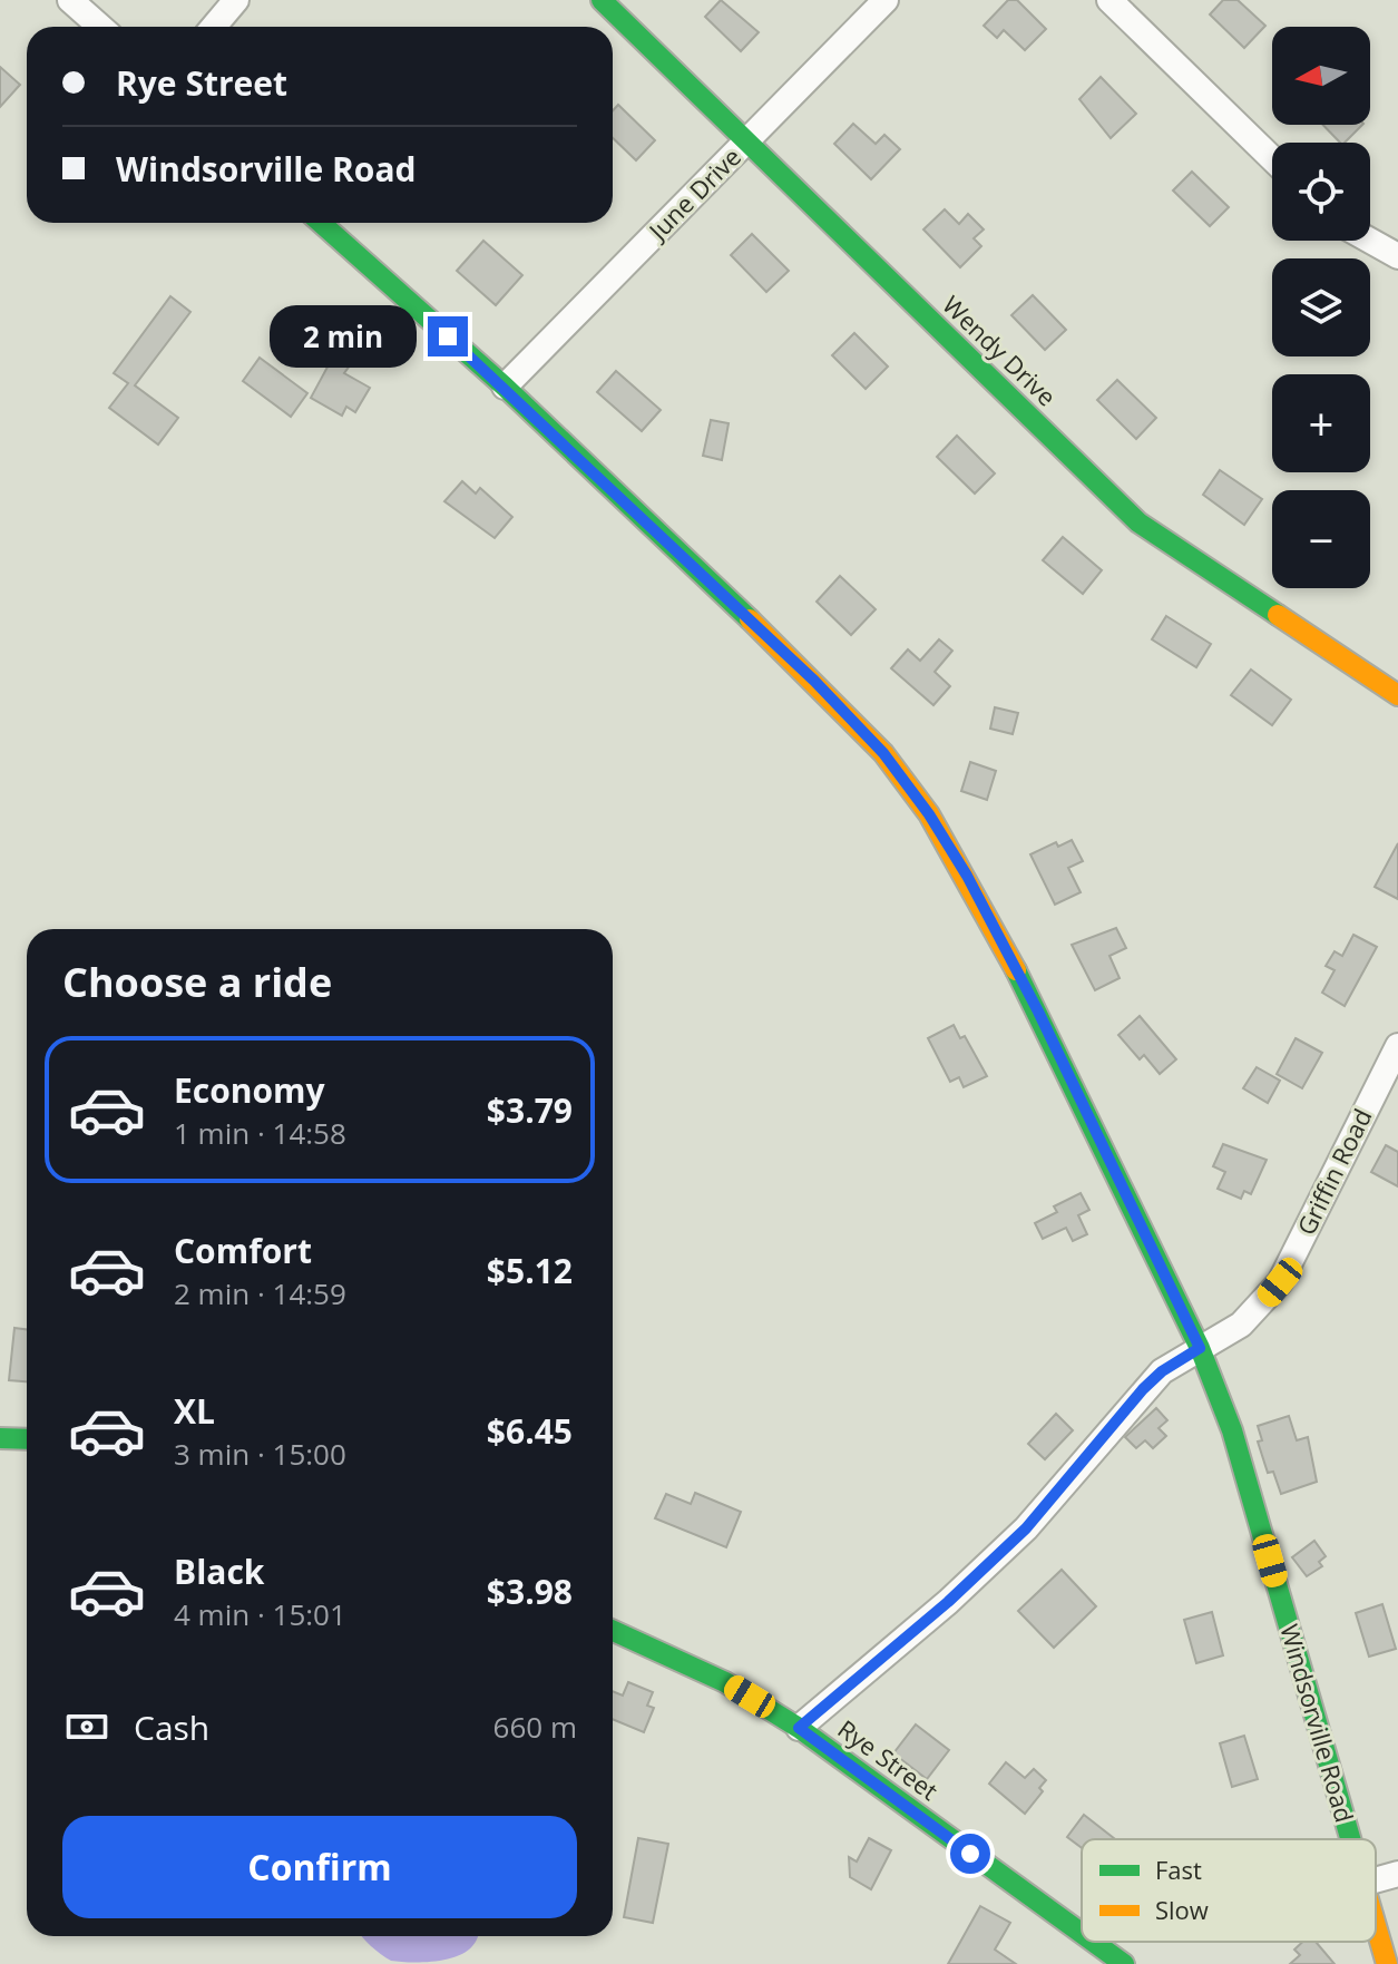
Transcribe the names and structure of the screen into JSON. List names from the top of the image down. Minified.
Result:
{"streets":{"street":["June Drive","Wendy Drive","Griffin Road","Windsorville Road","Rye Street"]},"crossings":[["June Drive","Wendy Drive"],["June Drive","Windsorville Road"],["Griffin Road","Windsorville Road"],["Griffin Road","Rye Street"]],"legend":["Fast","Slow"],"north":"left","page":{"map_buttons":["+","−"],"banner":["Rye Street","Windsorville Road"],"bubble":"2 min","heading":"Choose a ride","list":[{"name":"Economy","note":"1 min · 14:58","value":"$3.79"},{"name":"Comfort","note":"2 min · 14:59","value":"$5.12"},{"name":"XL","note":"3 min · 15:00","value":"$6.45"},{"name":"Black","note":"4 min · 15:01","value":"$3.98"}],"pay":["Cash","660 m"],"buttons":"Confirm"}}
